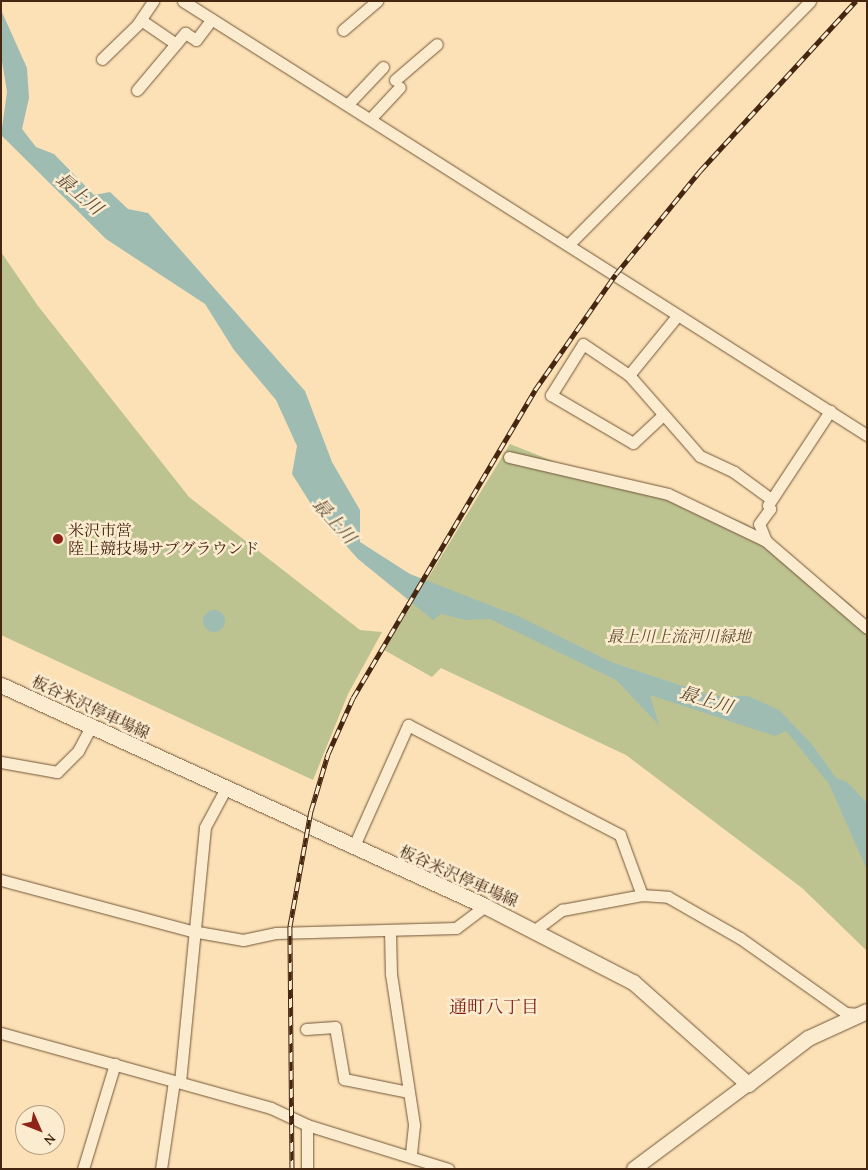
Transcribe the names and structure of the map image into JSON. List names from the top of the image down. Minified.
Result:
{"streets":{"main road":["板谷米沢停車場線"]},"districts":["通町八丁目"],"water":["最上川"],"parks":["最上川上流河川緑地"],"places":["米沢市営 陸上競技場サブグラウンド"],"north":"bottom right"}
